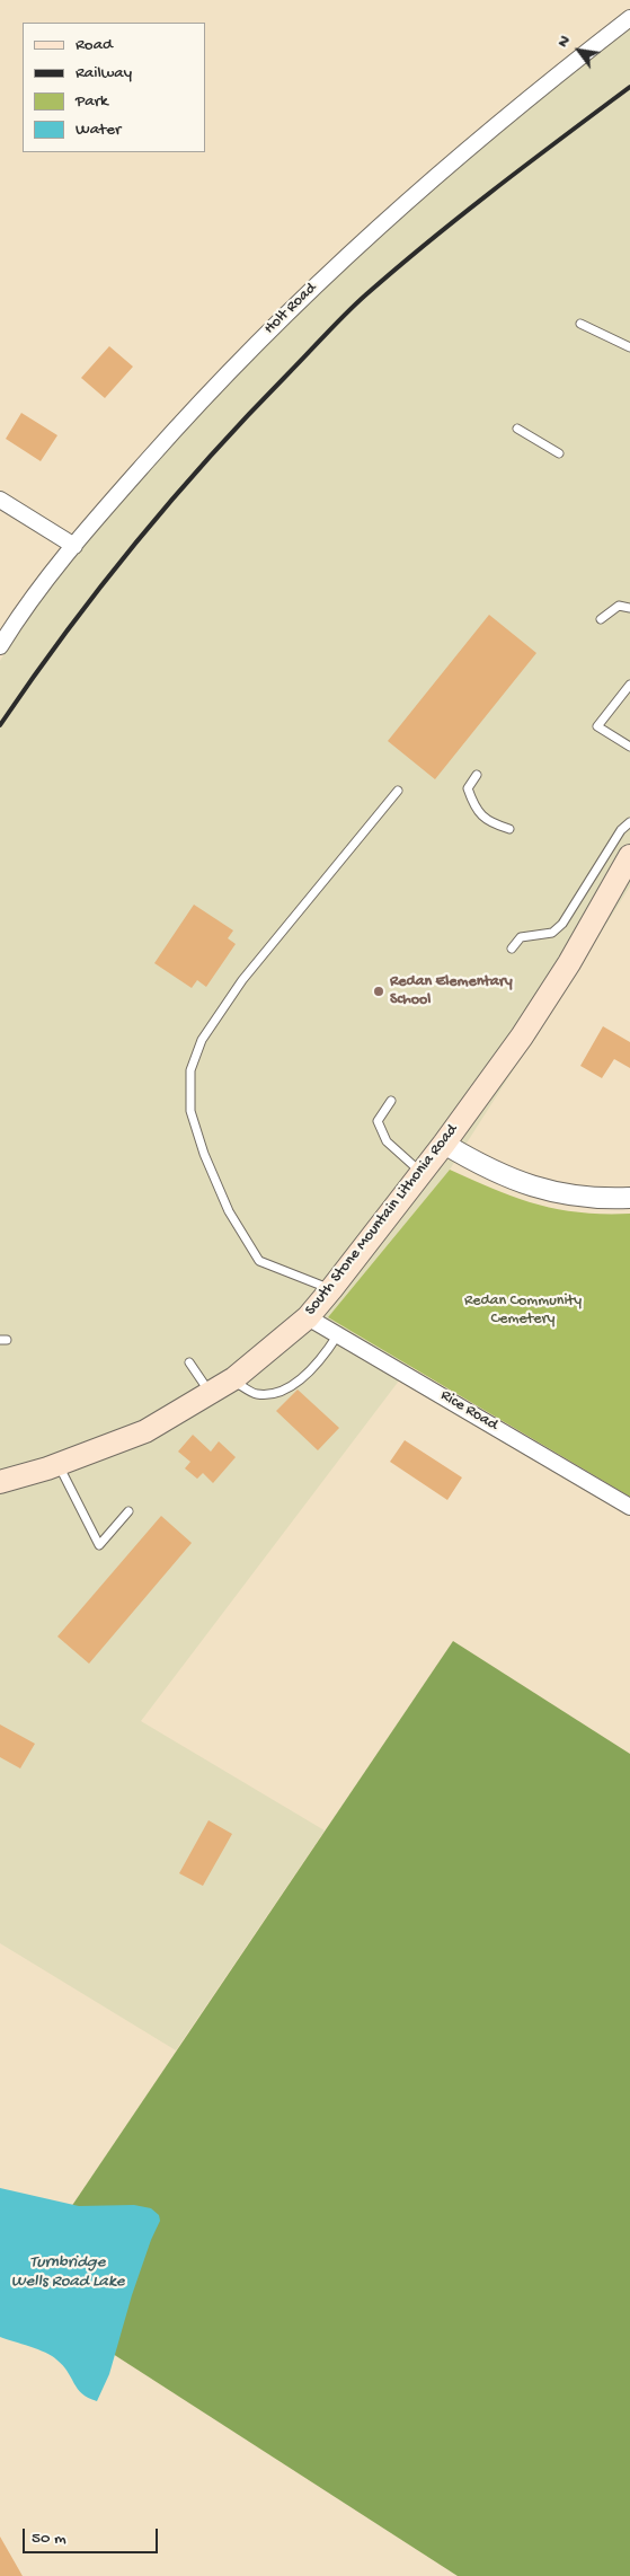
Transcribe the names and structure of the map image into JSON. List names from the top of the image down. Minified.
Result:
{"streets":{"main road":["South Stone Mountain Lithonia Road"],"street":["Holt Road","Rice Road"]},"crossings":[["South Stone Mountain Lithonia Road","Rice Road"]],"water":["Turnbridge Wells Road Lake"],"parks":["Redan Community Cemetery"],"places":["Redan Elementary School"],"legend":["Road","Railway","Park","Water"],"scale_bar":"50 m","north":"top left"}
